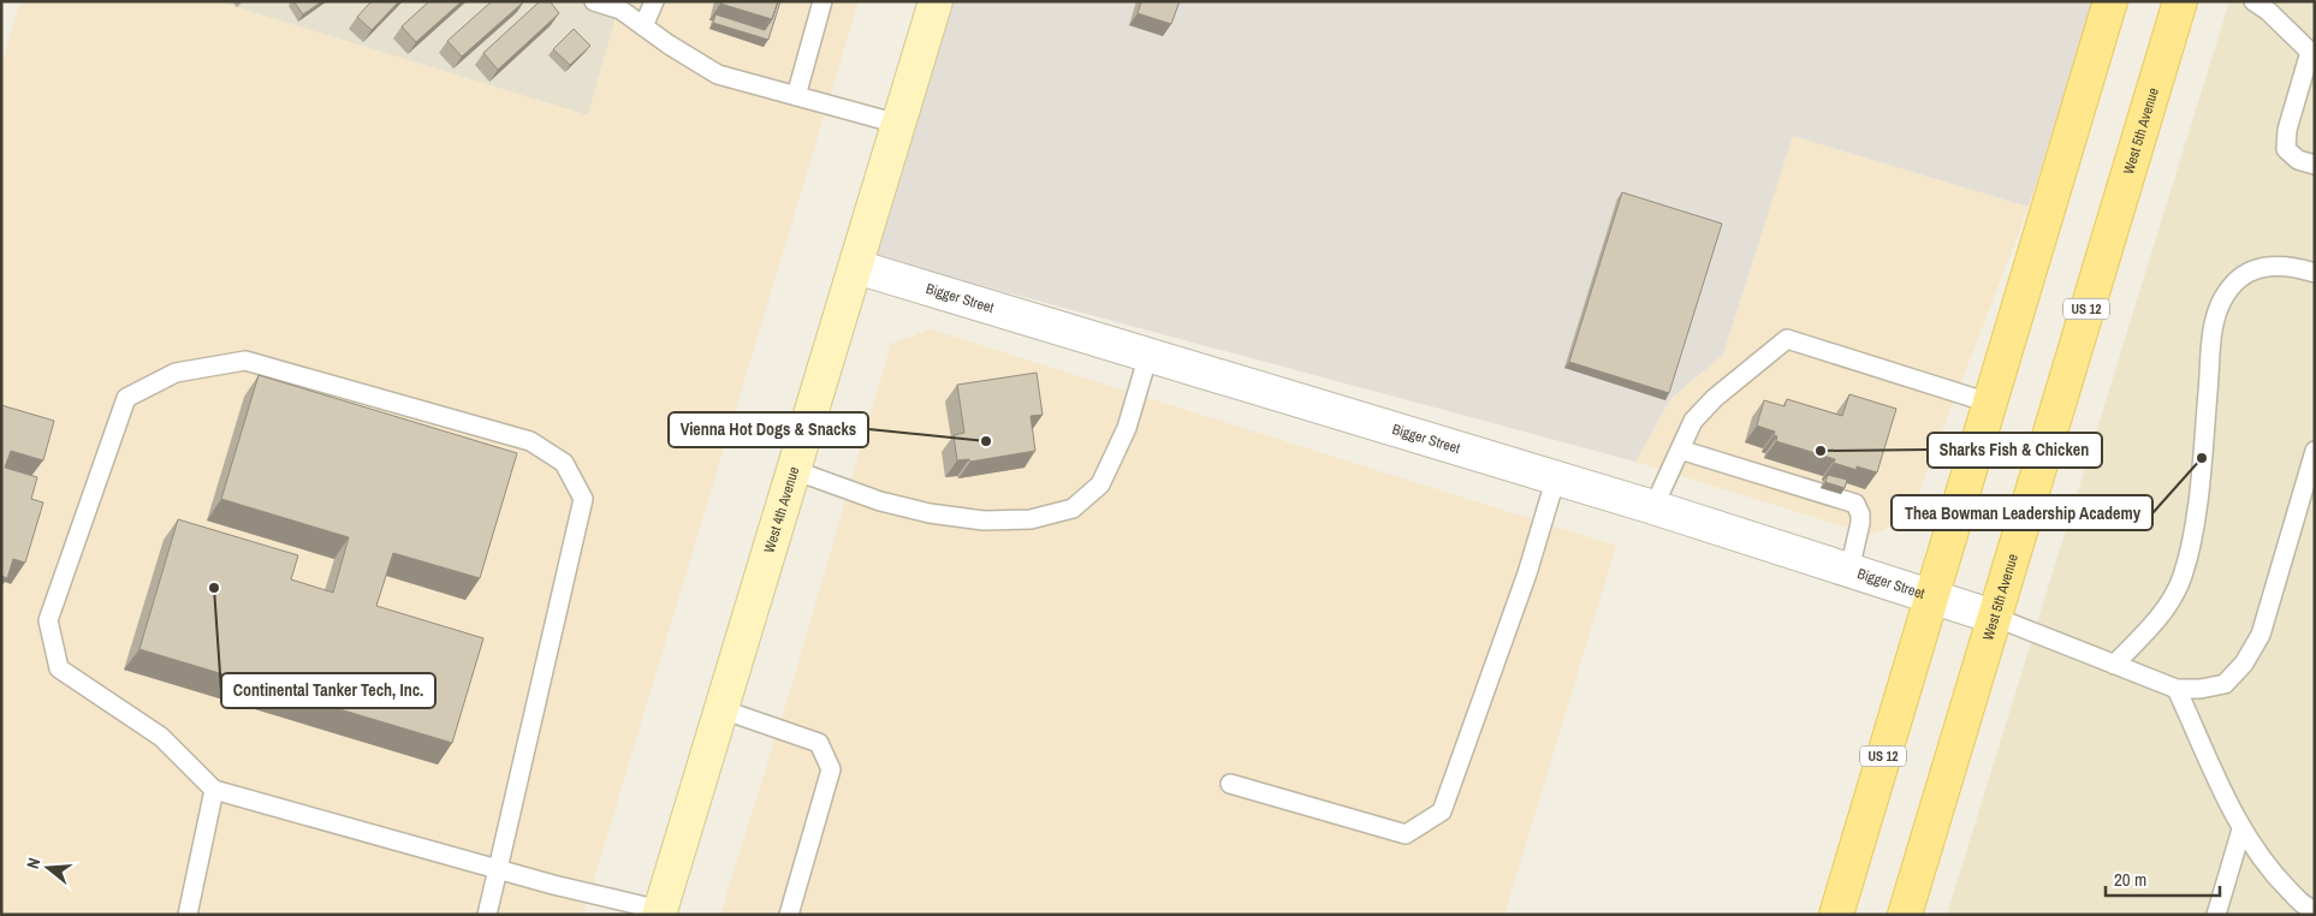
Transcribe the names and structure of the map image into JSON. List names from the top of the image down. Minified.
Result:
{"streets":{"main road":["West 5th Avenue","US 12","West 4th Avenue"],"street":["Bigger Street"]},"crossings":[["West 5th Avenue","Bigger Street"],["Bigger Street","US 12"],["Bigger Street","West 4th Avenue"]],"places":["Vienna Hot Dogs & Snacks","Sharks Fish & Chicken","Thea Bowman Leadership Academy","Continental Tanker Tech, Inc."],"scale_bar":"20 m","north":"left"}
